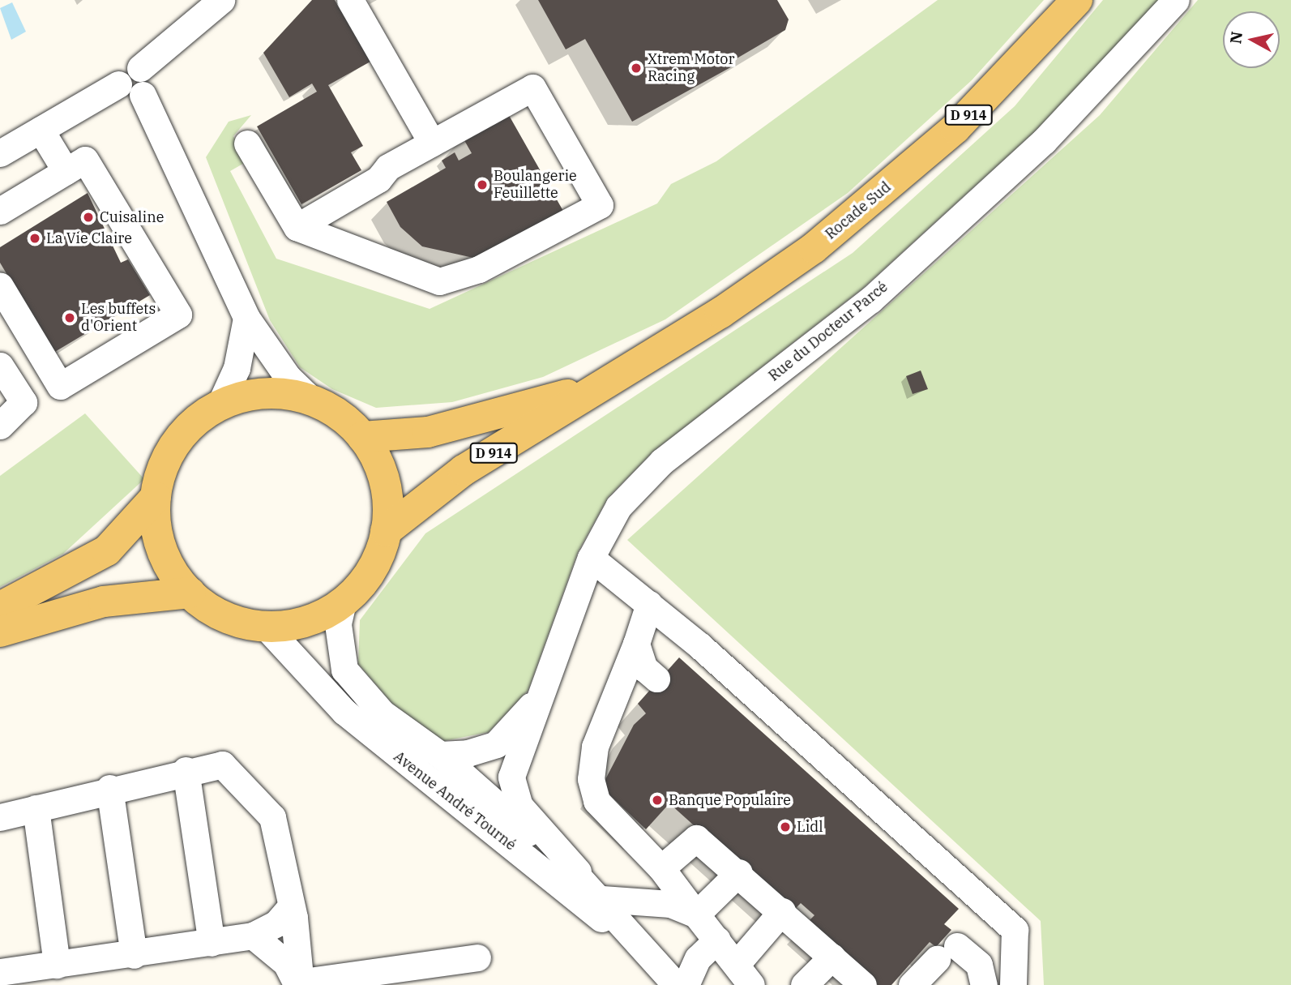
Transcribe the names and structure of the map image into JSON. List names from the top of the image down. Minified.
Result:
{"streets":{"main road":["D 914","Rocade Sud"],"street":["Rue du Docteur Parcé","Avenue André Tourné"]},"crossings":[["D 914","Rocade Sud"],["Rue du Docteur Parcé","Avenue André Tourné"]],"places":["Xtrem Motor Racing","Boulangerie Feuillette","Cuisaline","La Vie Claire","Les buffets d'Orient","Banque Populaire","Lidl"],"north":"left"}
